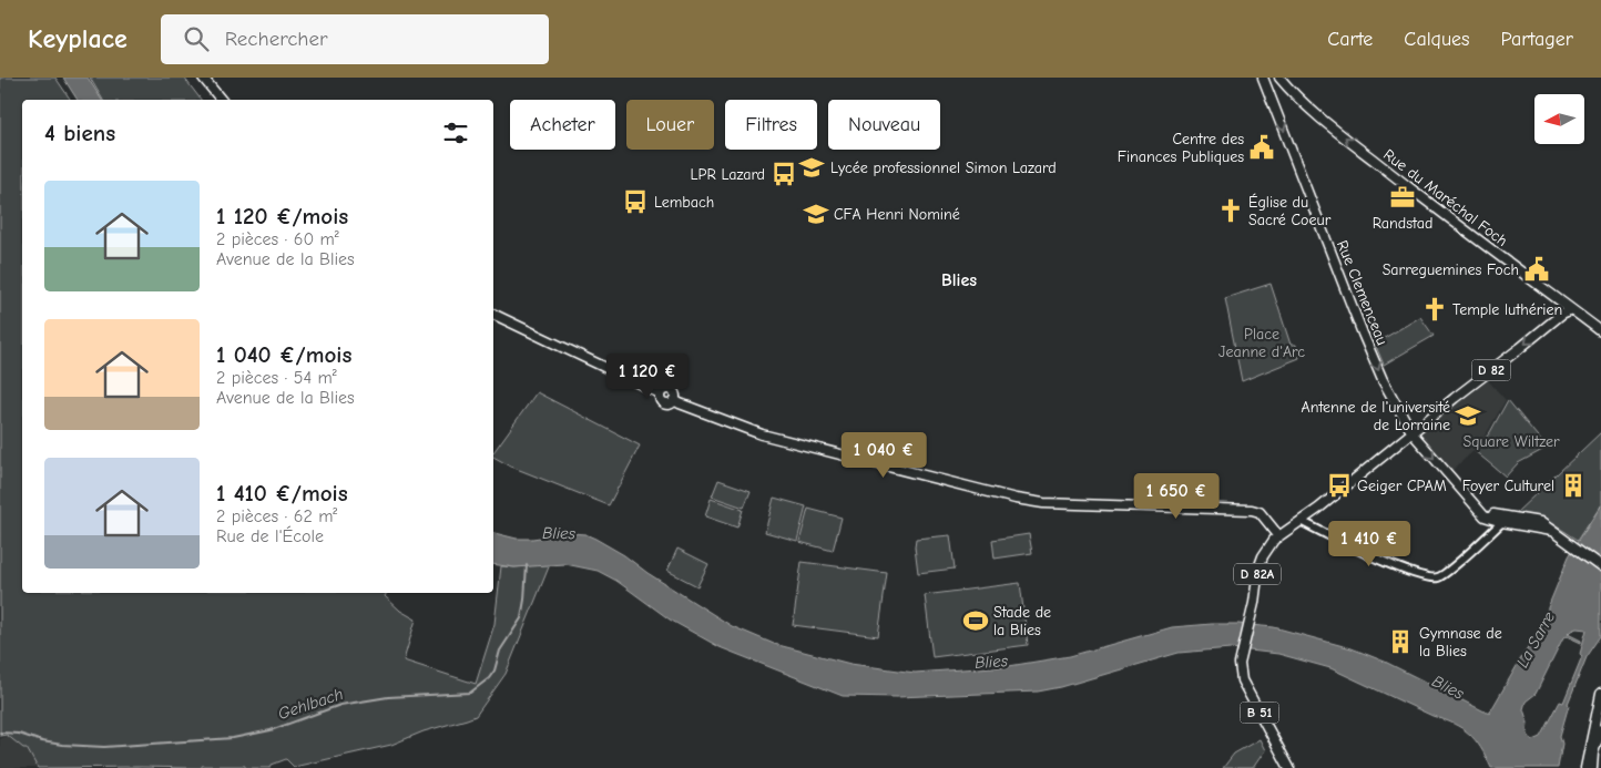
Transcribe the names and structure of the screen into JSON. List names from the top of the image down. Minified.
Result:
{"streets":{"main road":["Rue du Maréchal Foch","Rue Clemenceau","D 82","D 82A","B 51"]},"crossings":[["Rue du Maréchal Foch","D 82"],["Rue Clemenceau","D 82"],["D 82","D 82A"],["D 82A","B 51"]],"one_way":["Rue du Maréchal Foch","Rue Clemenceau"],"districts":["Blies"],"water":["Blies","La Sarre","Gehlbach"],"parks":["Place Jeanne d'Arc","Square Wiltzer"],"places":{"public building":["Centre des Finances Publiques","Sarreguemines Foch"],"school or university":["Lycée professionnel Simon Lazard","CFA Henri Nominé","Antenne de l'université de Lorraine"],"bus stop":["LPR Lazard","Lembach","Geiger CPAM"],"office":["Randstad"],"church":["Église du Sacré Coeur","Temple luthérien"],"building":["Foyer Culturel","Gymnase de la Blies"],"sports":["Stade de la Blies"]},"north":"left","page":{"header":"Keyplace","search":"Rechercher","nav":["Carte","Calques","Partager"],"chip":["Acheter","Louer","Filtres","Nouveau"],"heading":"4 biens","list":[{"name":"1 120 €/mois","note":"2 pièces · 60 m² · Avenue de la Blies"},{"name":"1 040 €/mois","note":"2 pièces · 54 m² · Avenue de la Blies"},{"name":"1 410 €/mois","note":"2 pièces · 62 m² · Rue de l'École"}],"price":["1 120 €","1 040 €","1 650 €","1 410 €"]}}
